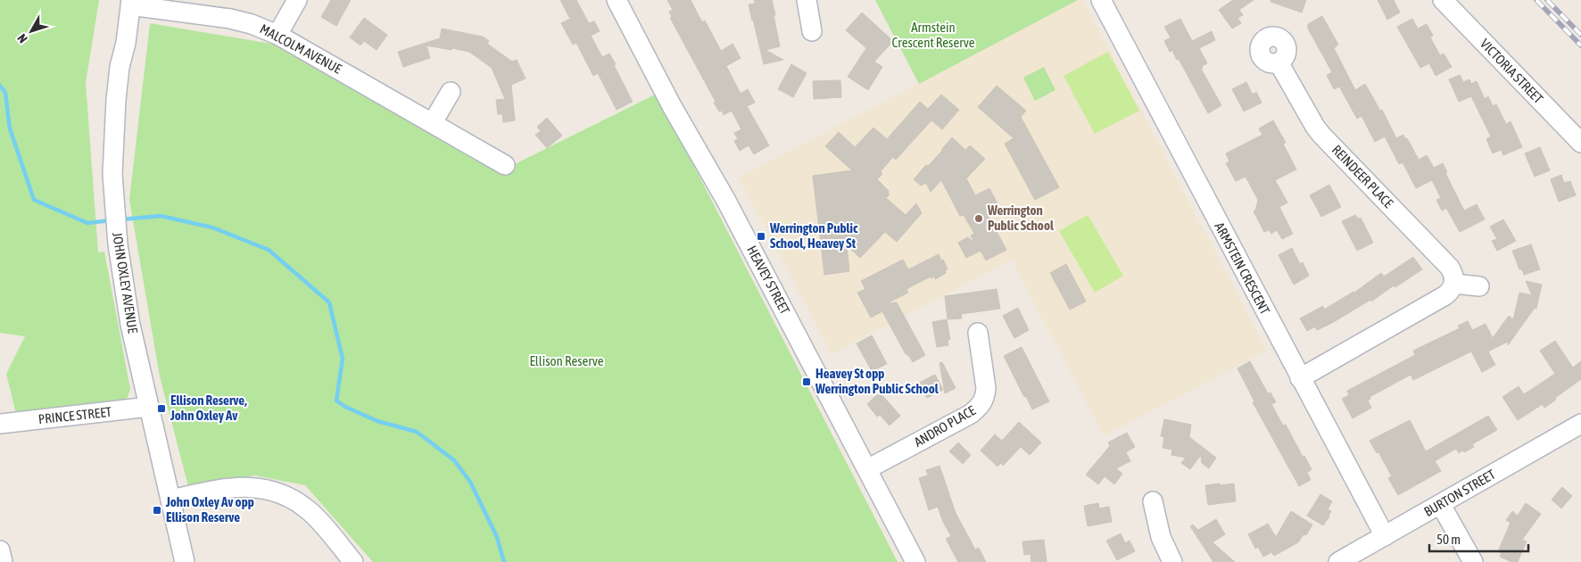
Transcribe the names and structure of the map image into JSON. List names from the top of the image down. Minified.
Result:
{"streets":{"street":["MALCOLM AVENUE","VICTORIA STREET","REINDEER PLACE","ARMSTEIN CRESCENT","HEAVEY STREET","JOHN OXLEY AVENUE","PRINCE STREET","ANDRO PLACE","BURTON STREET"]},"crossings":[["MALCOLM AVENUE","JOHN OXLEY AVENUE"],["ARMSTEIN CRESCENT","BURTON STREET"],["HEAVEY STREET","ANDRO PLACE"],["JOHN OXLEY AVENUE","PRINCE STREET"]],"parks":["Armstein Crescent Reserve","Ellison Reserve"],"places":{"other":["Werrington Public School"],"transit":["Werrington Public School, Heavey St","Heavey St opp Werrington Public School","Ellison Reserve, John Oxley Av","John Oxley Av opp Ellison Reserve"]},"scale_bar":"50 m","north":"bottom left"}
